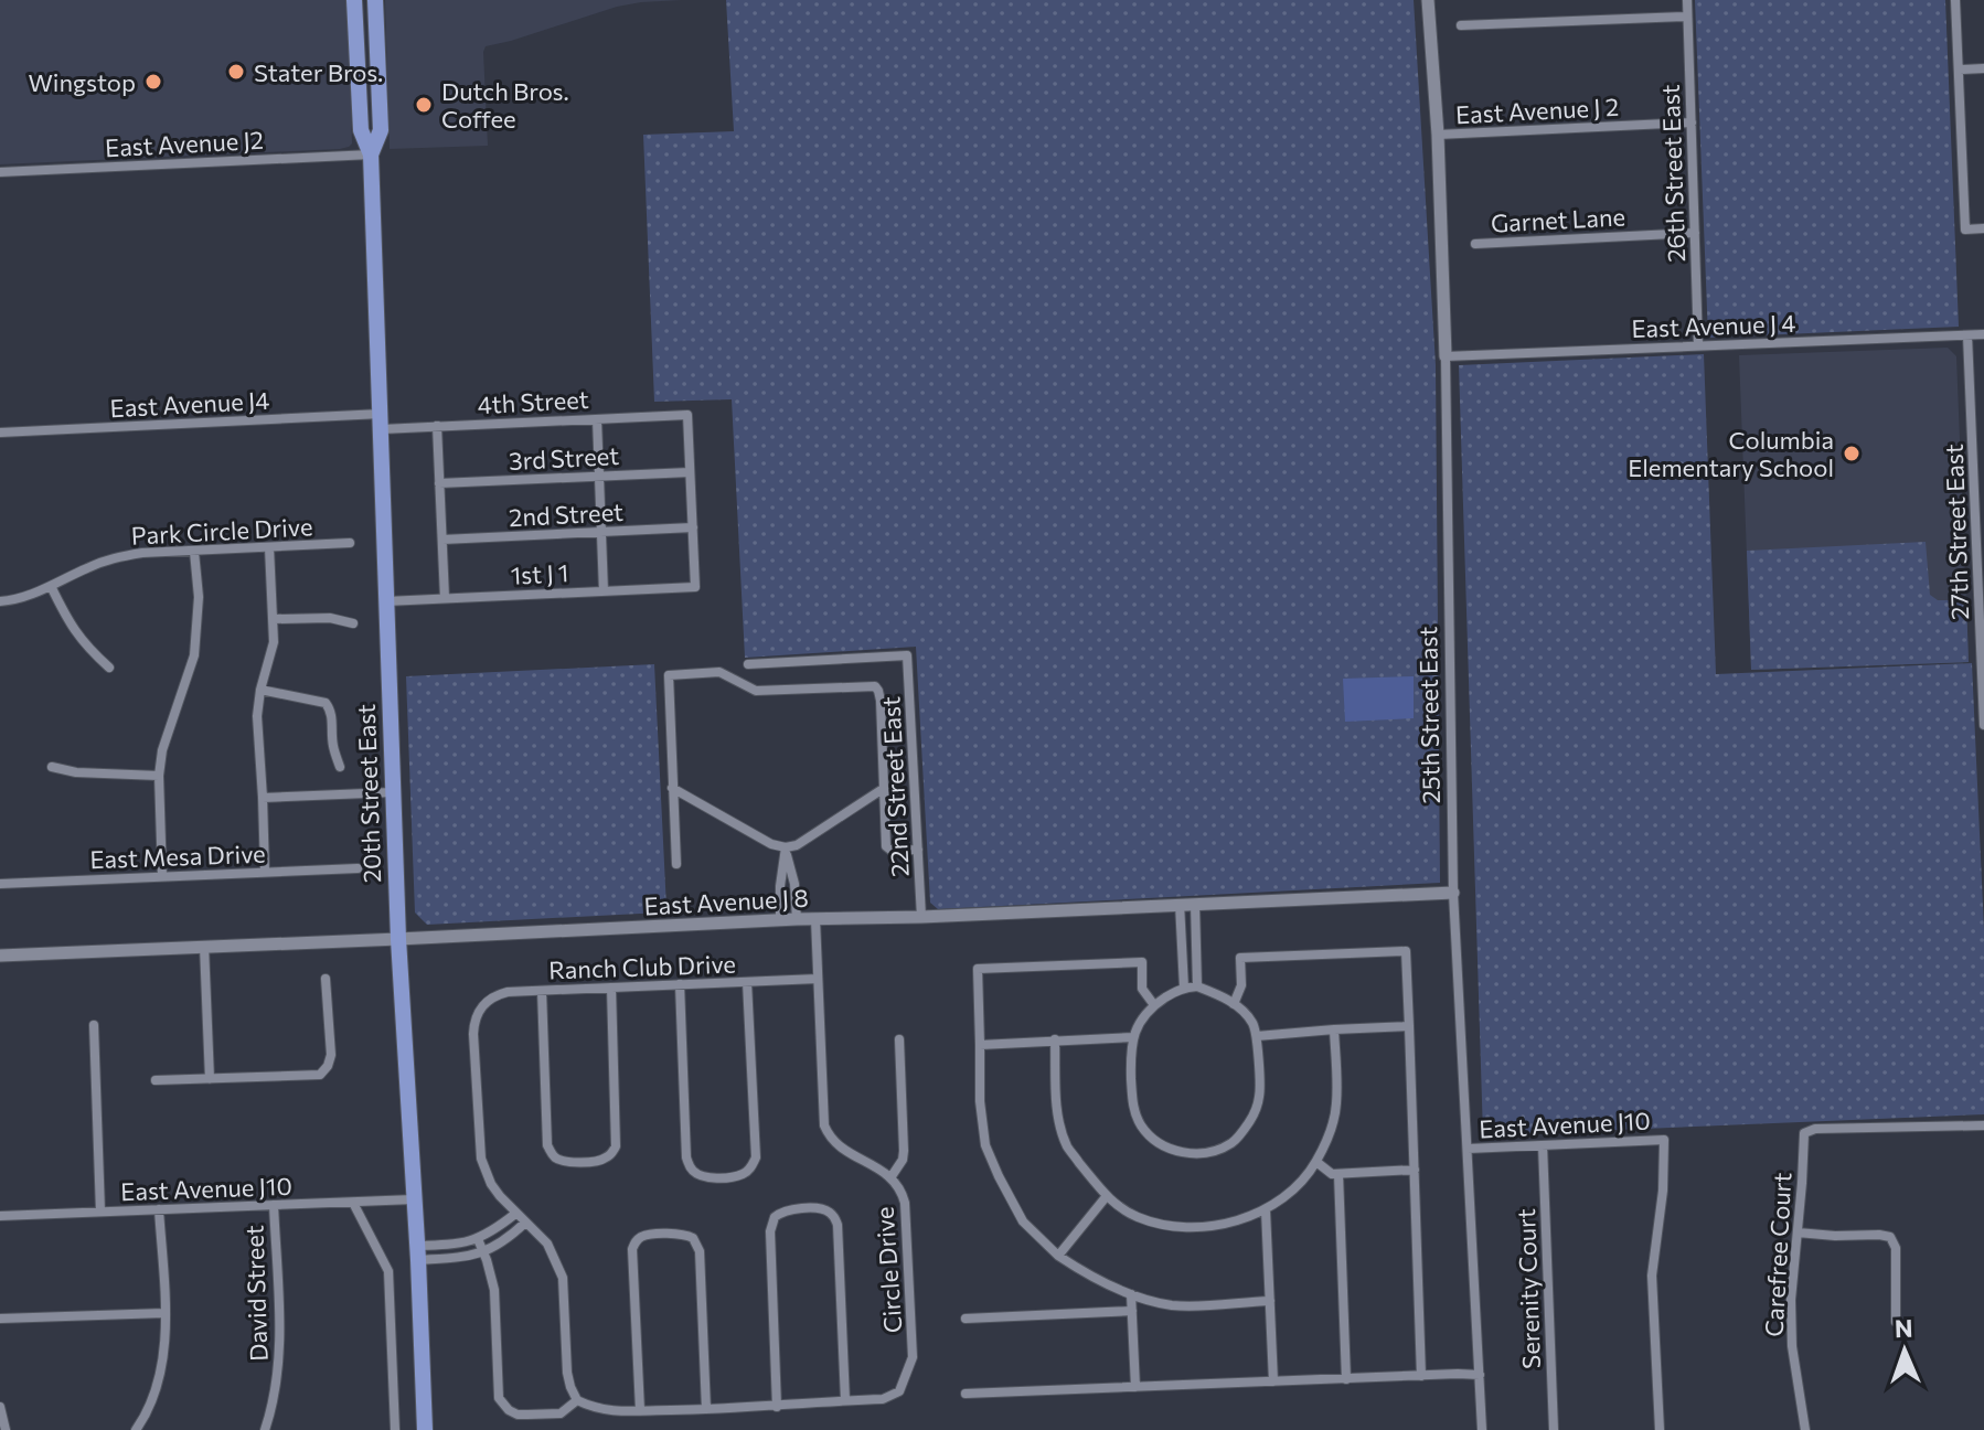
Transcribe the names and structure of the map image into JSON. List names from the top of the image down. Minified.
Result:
{"streets":{"main road":["20th Street East"],"street":["East Avenue J 2","East Avenue J2","26th Street East","Garnet Lane","East Avenue J 4","4th Street","East Avenue J4","3rd Street","2nd Street","Park Circle Drive","27th Street East","1st J 1","25th Street East","22nd Street East","East Mesa Drive","East Avenue J 8","Ranch Club Drive","East Avenue J10","Carefree Court","Circle Drive","Serenity Court","David Street"]},"crossings":[["East Avenue J 2","26th Street East"],["East Avenue J 2","25th Street East"],["East Avenue J2","20th Street East"],["26th Street East","Garnet Lane"],["26th Street East","East Avenue J 4"],["East Avenue J 4","27th Street East"],["East Avenue J 4","25th Street East"],["4th Street","East Avenue J4"],["4th Street","3rd Street"],["4th Street","20th Street East"],["East Avenue J4","20th Street East"],["2nd Street","1st J 1"],["1st J 1","20th Street East"],["25th Street East","East Avenue J 8"],["25th Street East","East Avenue J10"],["22nd Street East","East Avenue J 8"],["20th Street East","East Avenue J 8"],["20th Street East","East Avenue J10"],["East Avenue J 8","Circle Drive"],["Ranch Club Drive","Circle Drive"],["East Avenue J10","Serenity Court"],["East Avenue J10","David Street"]],"places":["Stater Bros.","Wingstop","Dutch Bros. Coffee","Columbia Elementary School"],"north":"top"}
